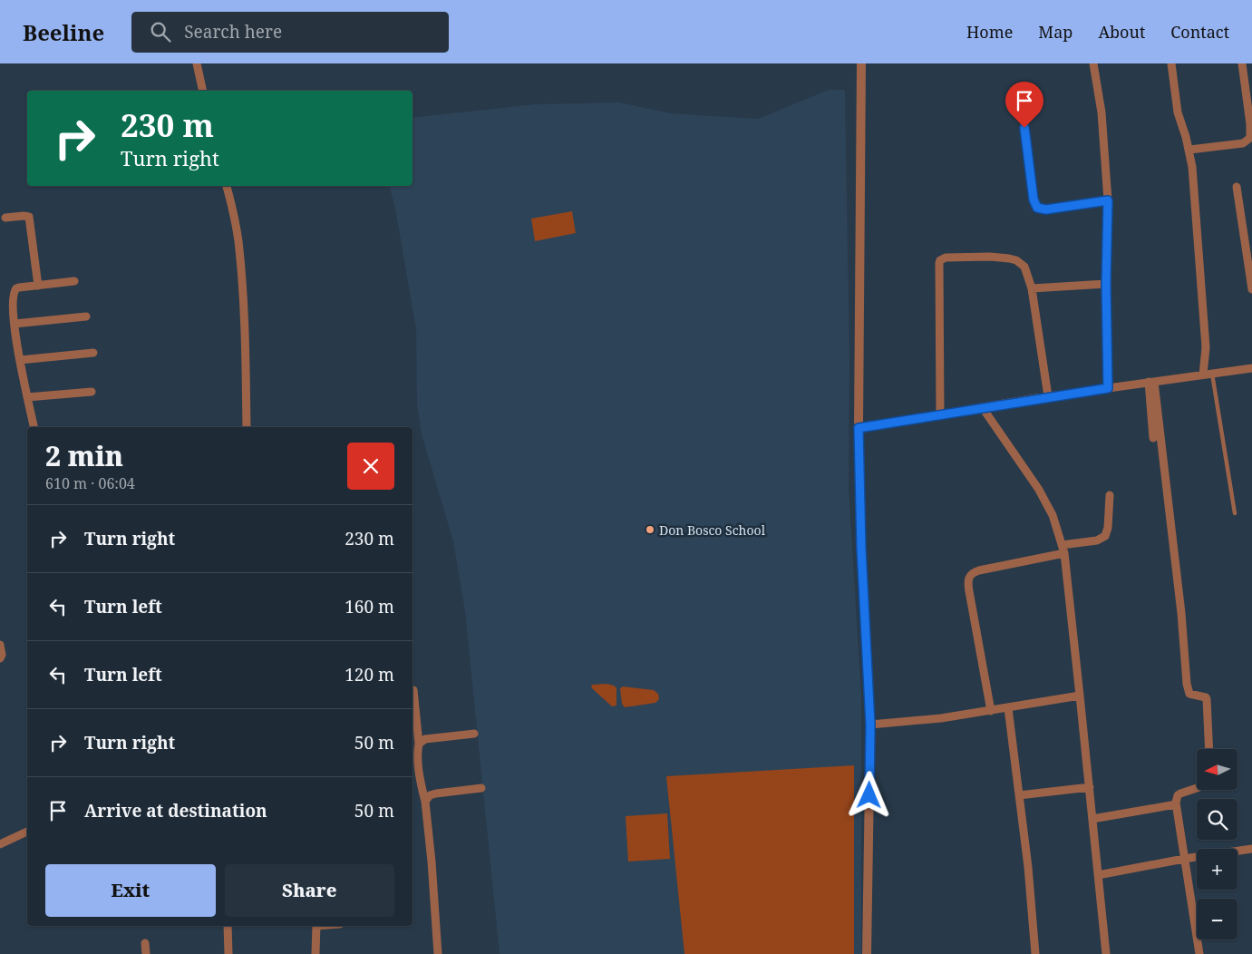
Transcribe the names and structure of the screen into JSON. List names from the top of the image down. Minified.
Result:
{"places":["Don Bosco School"],"north":"left","page":{"header":"Beeline","search":"Search here","nav":["Home","Map","About","Contact"],"turn":["230 m","Turn right"],"heading":["2 min","610 m · 06:04"],"list":[{"name":"Turn right","value":"230 m"},{"name":"Turn left","value":"160 m"},{"name":"Turn left","value":"120 m"},{"name":"Turn right","value":"50 m"},{"name":"Arrive at destination","value":"50 m"}],"map_buttons":["+","−"],"buttons":["Exit","Share"]}}
